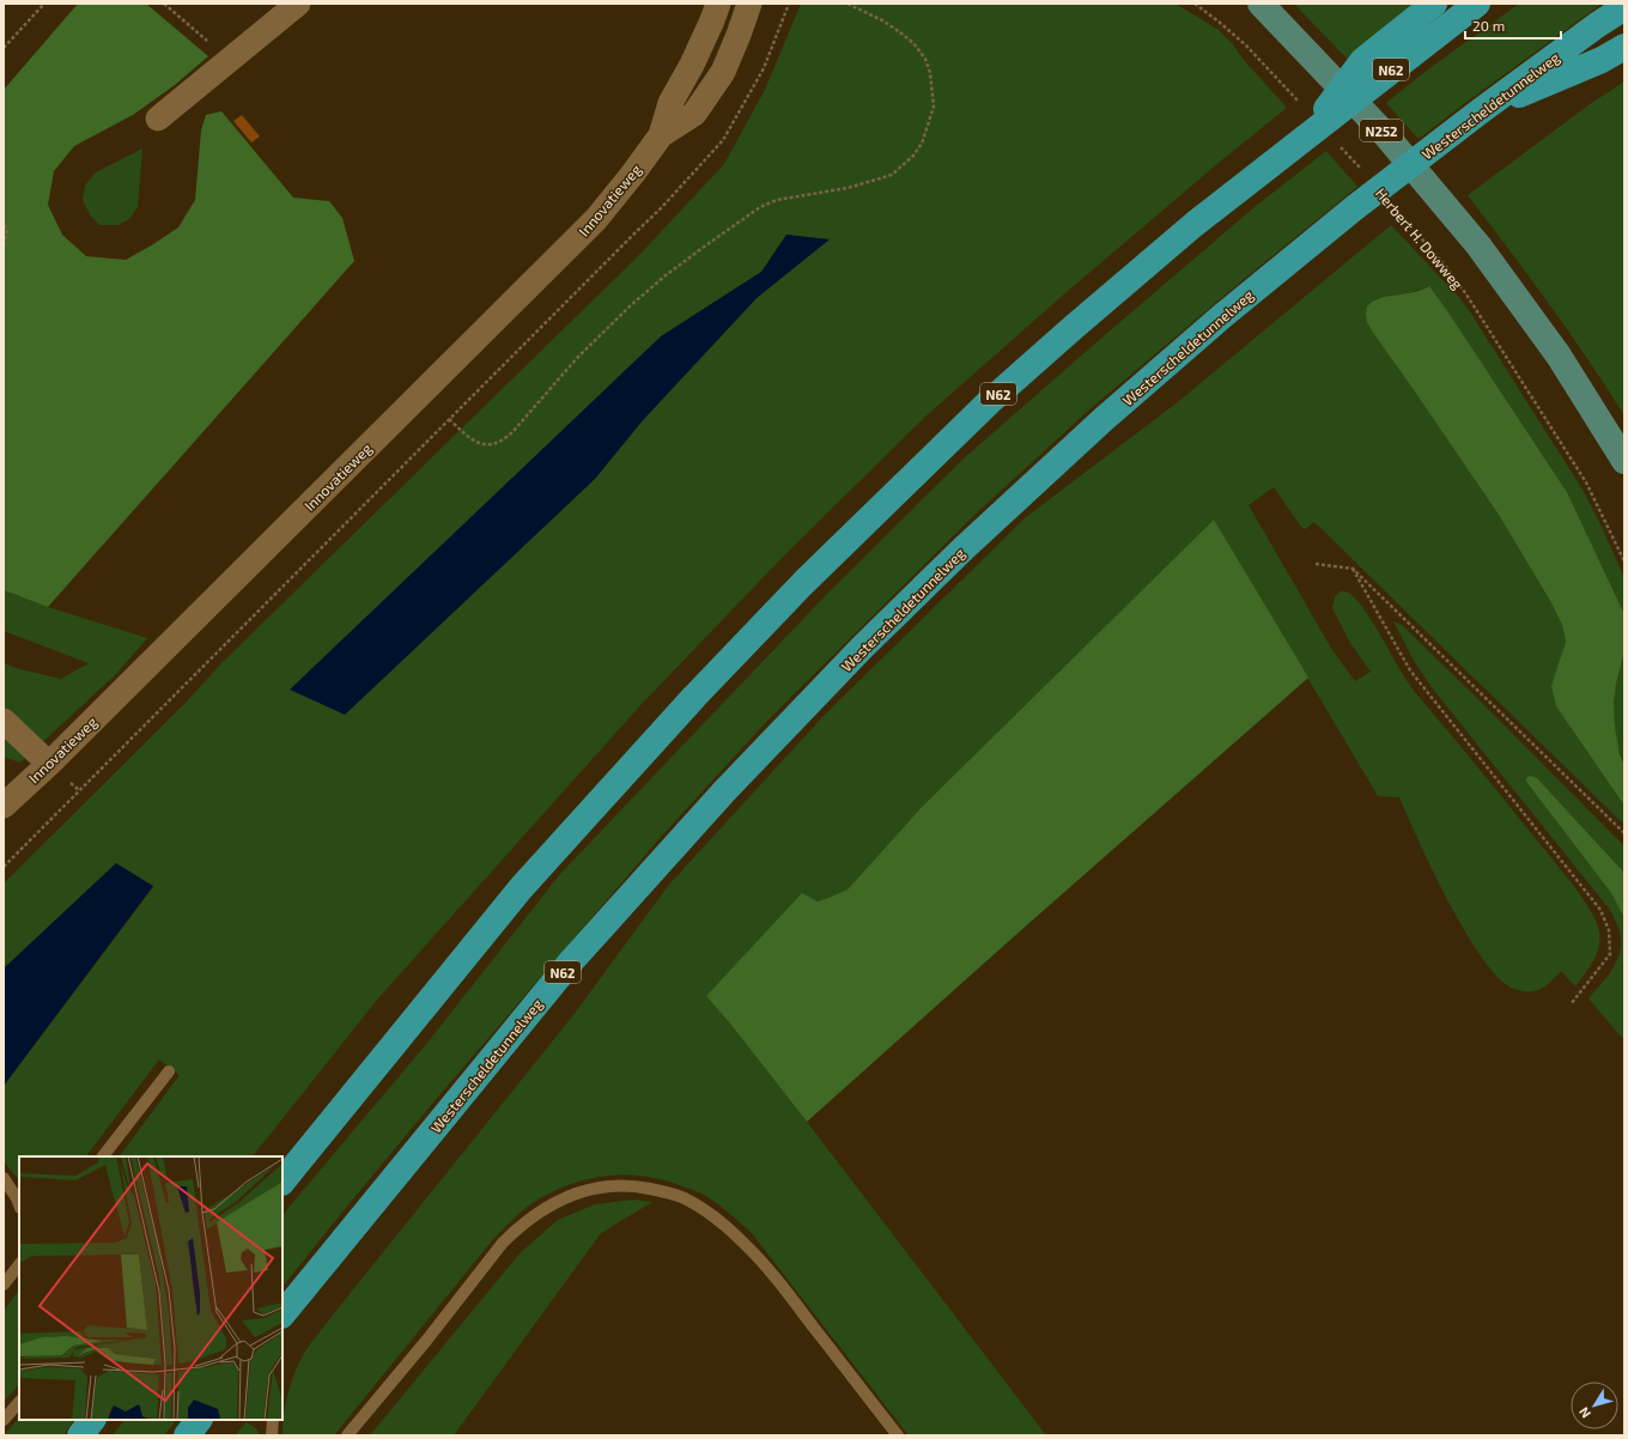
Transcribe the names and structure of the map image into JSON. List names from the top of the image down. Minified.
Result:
{"streets":{"highway":["N62","Westerscheldetunnelweg"],"main road":["N252"],"street":["Innovatieweg"],"path":["Herbert H. Dowweg"]},"crossings":[["N62","Westerscheldetunnelweg"]],"scale_bar":"20 m","north":"bottom left"}
